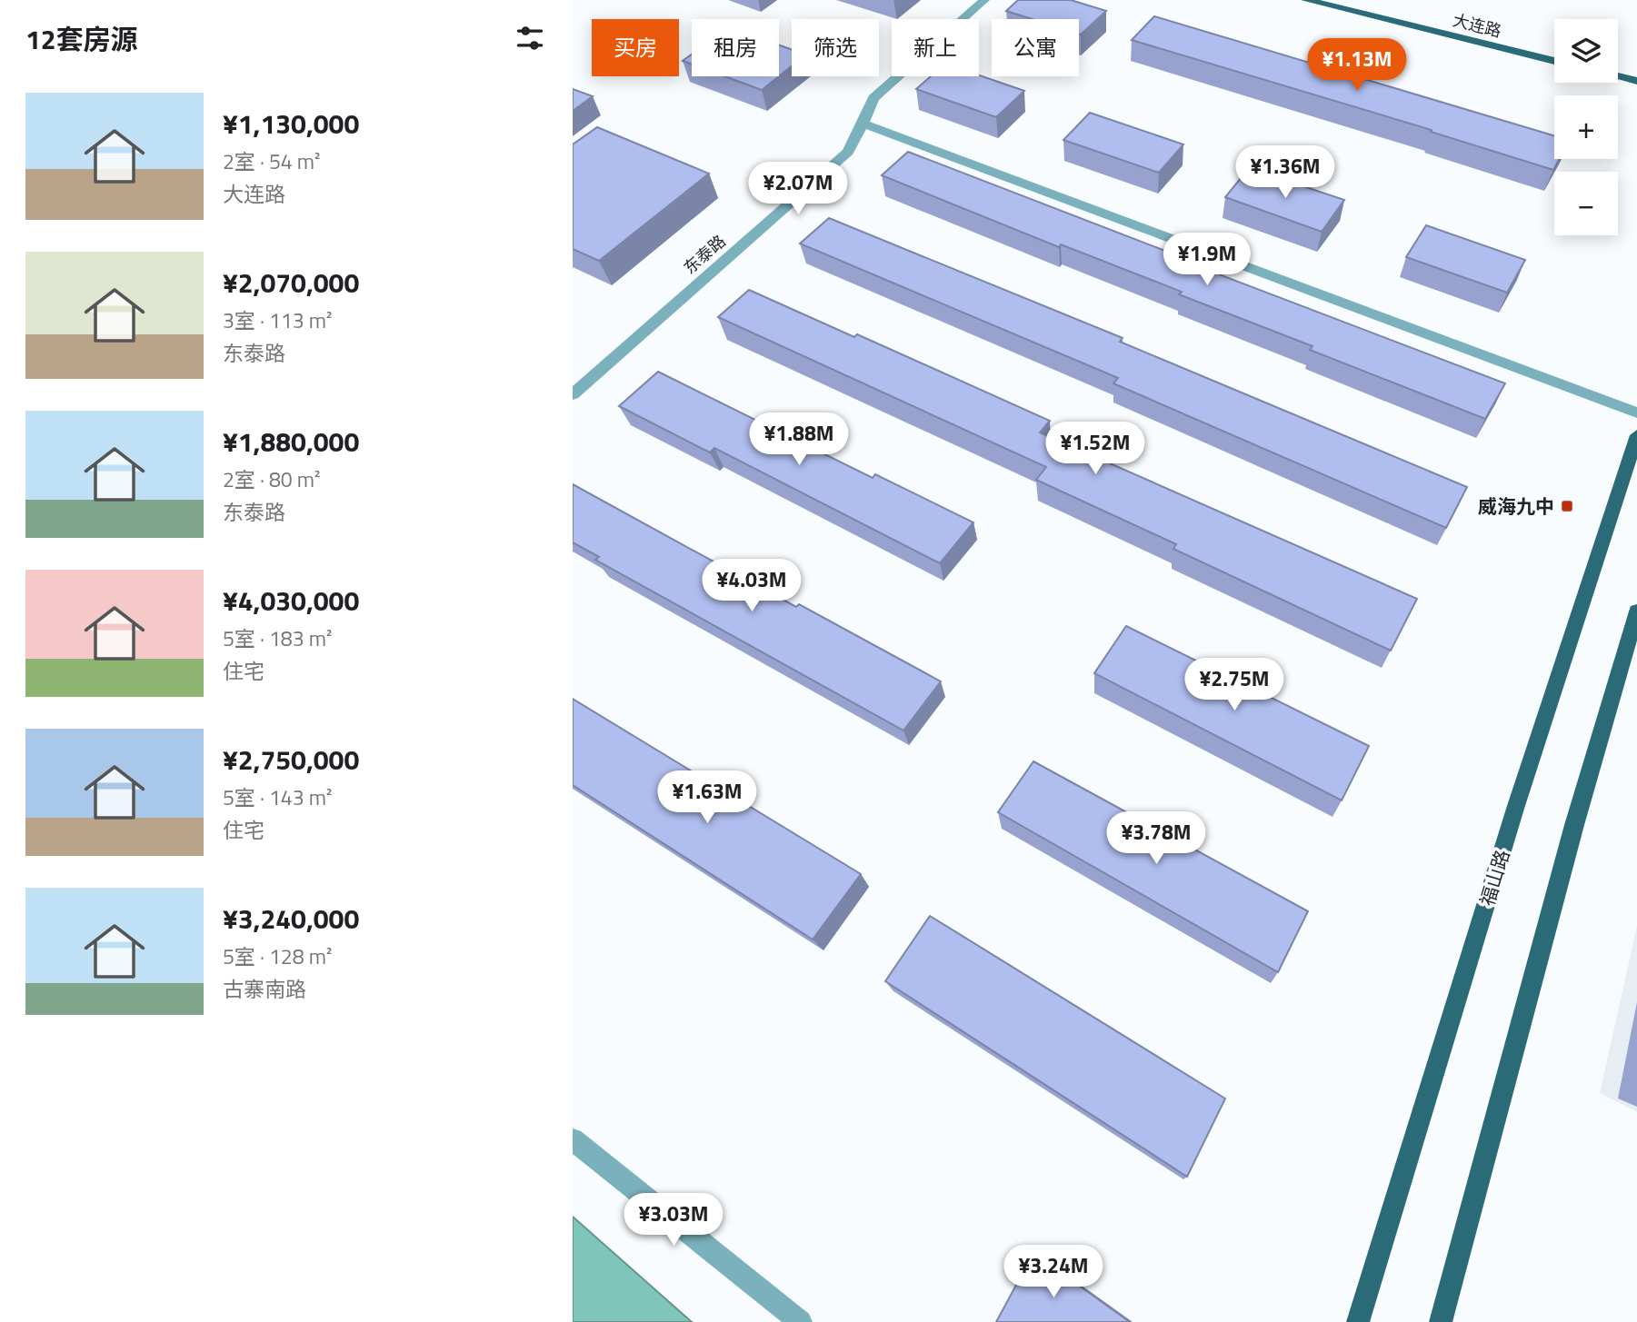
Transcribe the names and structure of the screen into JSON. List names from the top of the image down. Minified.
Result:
{"streets":{"main road":["大连路","福山路"],"street":["东泰路"]},"places":{"transit":["威海九中"]},"page":{"heading":"12套房源","map_buttons":["+","−"],"chip":["买房","租房","筛选","新上","公寓"],"price":["¥1.13M","¥1.36M","¥2.07M","¥1.9M","¥1.88M","¥1.52M","¥4.03M","¥2.75M","¥1.63M","¥3.78M","¥3.03M","¥3.24M"],"list":[{"name":"¥1,130,000","note":"2室 · 54 m² · 大连路"},{"name":"¥2,070,000","note":"3室 · 113 m² · 东泰路"},{"name":"¥1,880,000","note":"2室 · 80 m² · 东泰路"},{"name":"¥4,030,000","note":"5室 · 183 m² · 住宅"},{"name":"¥2,750,000","note":"5室 · 143 m² · 住宅"},{"name":"¥3,240,000","note":"5室 · 128 m² · 古寨南路"}]}}
